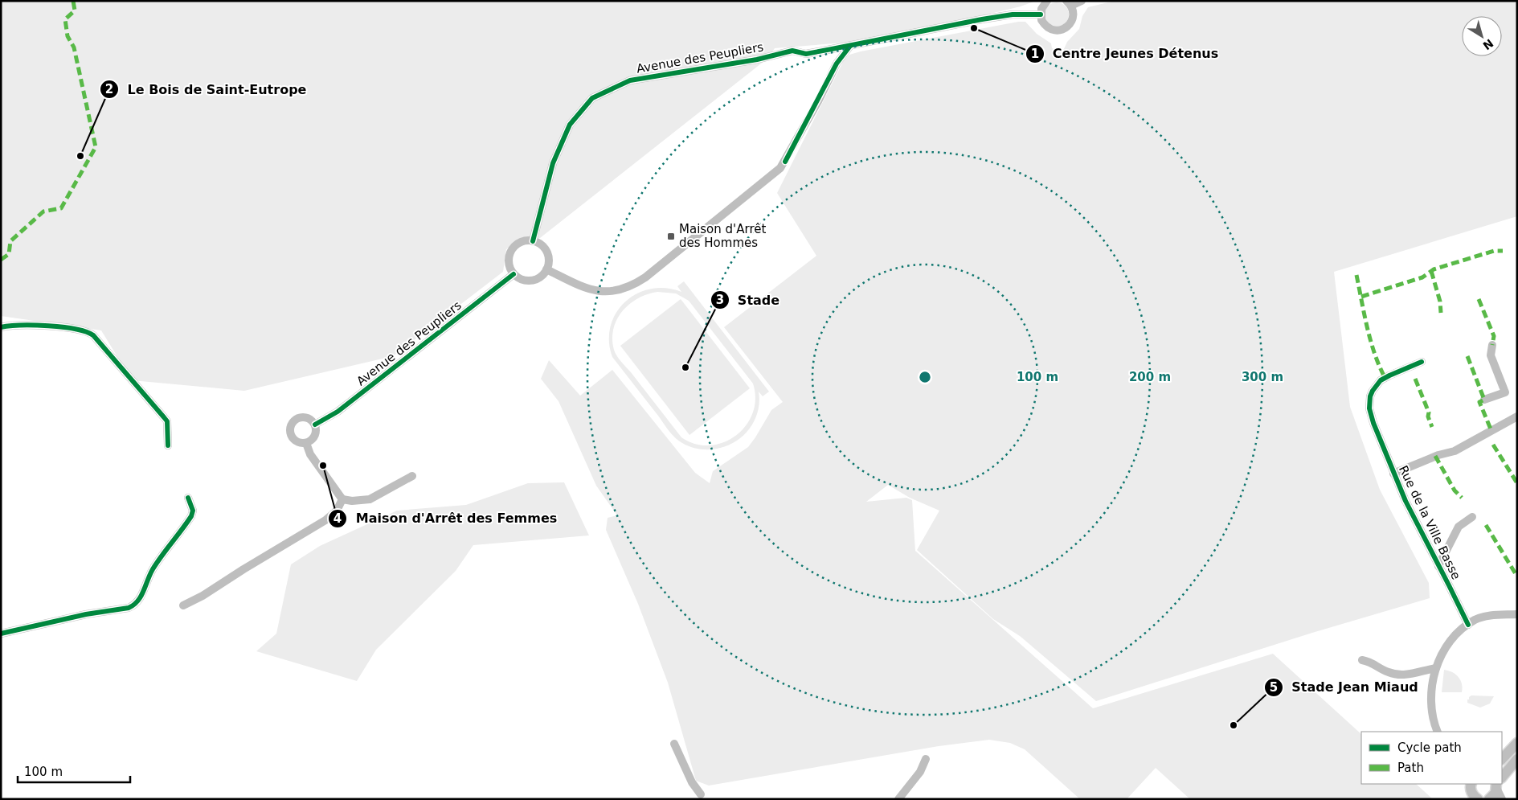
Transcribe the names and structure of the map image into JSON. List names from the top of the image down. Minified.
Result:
{"streets":{"street":["Avenue des Peupliers","Rue de la Ville Basse"]},"places":{"other":["Centre Jeunes Détenus","Le Bois de Saint-Eutrope","Stade","Maison d'Arrêt des Femmes","Stade Jean Miaud"],"transit":["Maison d'Arrêt des Hommes"]},"legend":["Cycle path","Path"],"scale_bar":"100 m","north":"bottom right","rings":["100 m","200 m","300 m"]}
